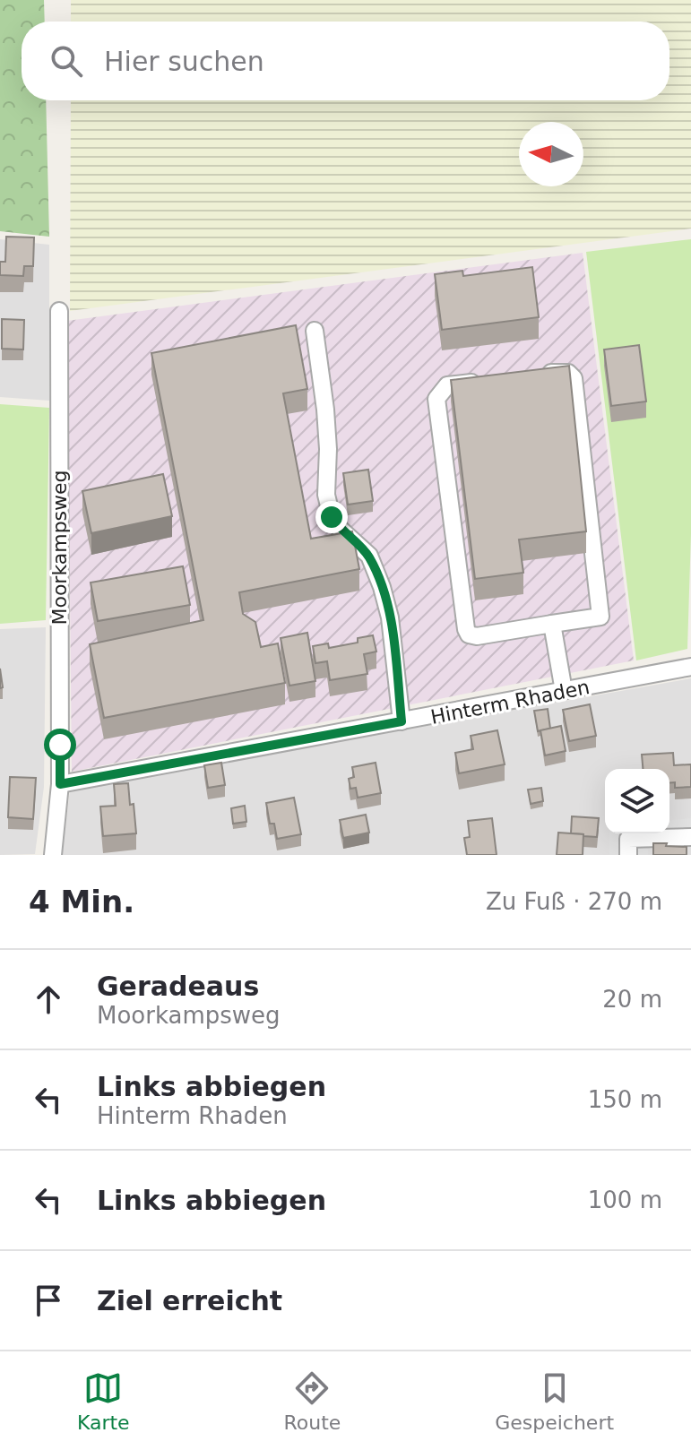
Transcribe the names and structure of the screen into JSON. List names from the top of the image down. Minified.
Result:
{"streets":{"street":["Moorkampsweg","Hinterm Rhaden"]},"crossings":[["Moorkampsweg","Hinterm Rhaden"]],"north":"left","page":{"search":"Hier suchen","heading":["4 Min.","Zu Fuß · 270 m"],"list":[["Geradeaus","Moorkampsweg","20 m"],["Links abbiegen","Hinterm Rhaden","150 m"],["Links abbiegen","100 m"],"Ziel erreicht"],"nav":["Karte","Route","Gespeichert"]}}
